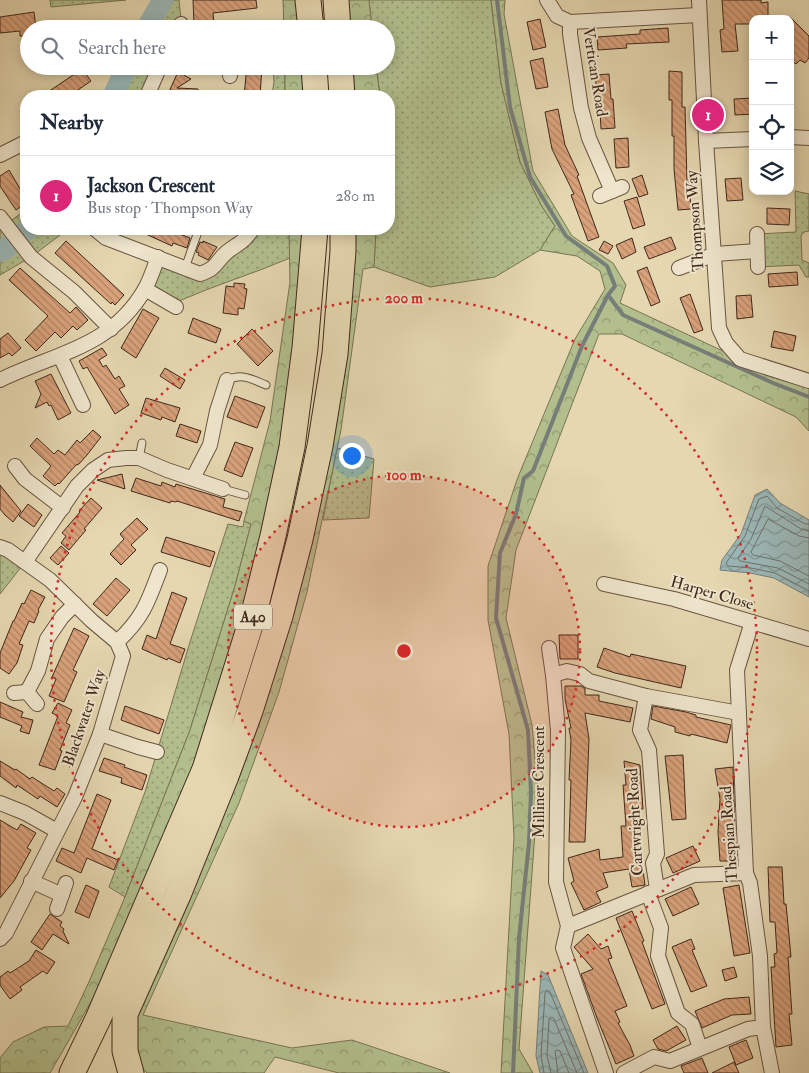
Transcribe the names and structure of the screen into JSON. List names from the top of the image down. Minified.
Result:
{"streets":{"highway":["A40"],"street":["Vertican Road","Thompson Way","Harper Close","Blackwater Way","Milliner Crescent","Cartwright Road","Thespian Road"]},"crossings":[["Vertican Road","Thompson Way"],["Harper Close","Thespian Road"]],"page":{"map_buttons":["+","−"],"search":"Search here","heading":"Nearby","pins":"1","list":[{"mark":"1","name":"Jackson Crescent","note":"Bus stop · Thompson Way","value":"280 m"}]},"rings":["200 m","100 m"]}
